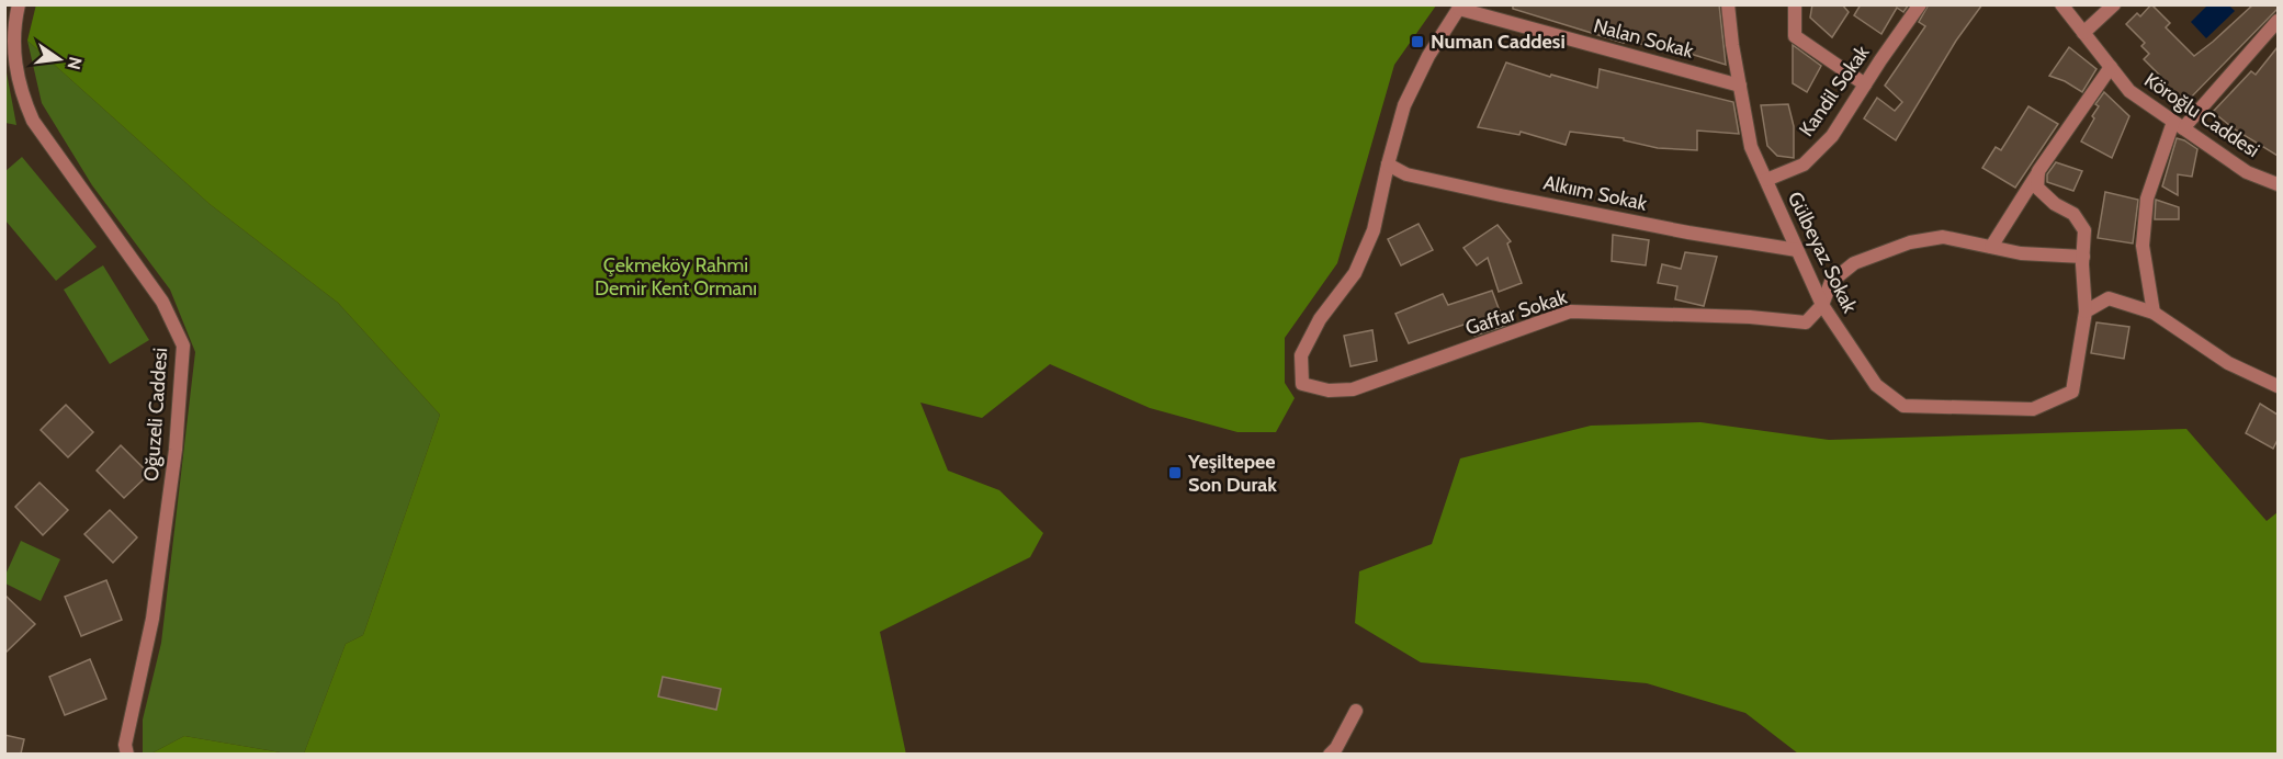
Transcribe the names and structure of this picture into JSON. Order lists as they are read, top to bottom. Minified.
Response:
{"streets":{"street":["Nalan Sokak","Kandil Sokak","Köroğlu Caddesi","Alkıım Sokak","Gülbeyaz Sokak","Gaffar Sokak","Oğuzeli Caddesi"]},"crossings":[["Nalan Sokak","Gülbeyaz Sokak"],["Kandil Sokak","Gülbeyaz Sokak"],["Alkıım Sokak","Gülbeyaz Sokak"],["Alkıım Sokak","Gaffar Sokak"],["Gülbeyaz Sokak","Gaffar Sokak"]],"parks":["Çekmeköy Rahmi Demir Kent Ormanı"],"places":{"transit":["Numan Caddesi","Yeşiltepee Son Durak"]},"north":"right"}
